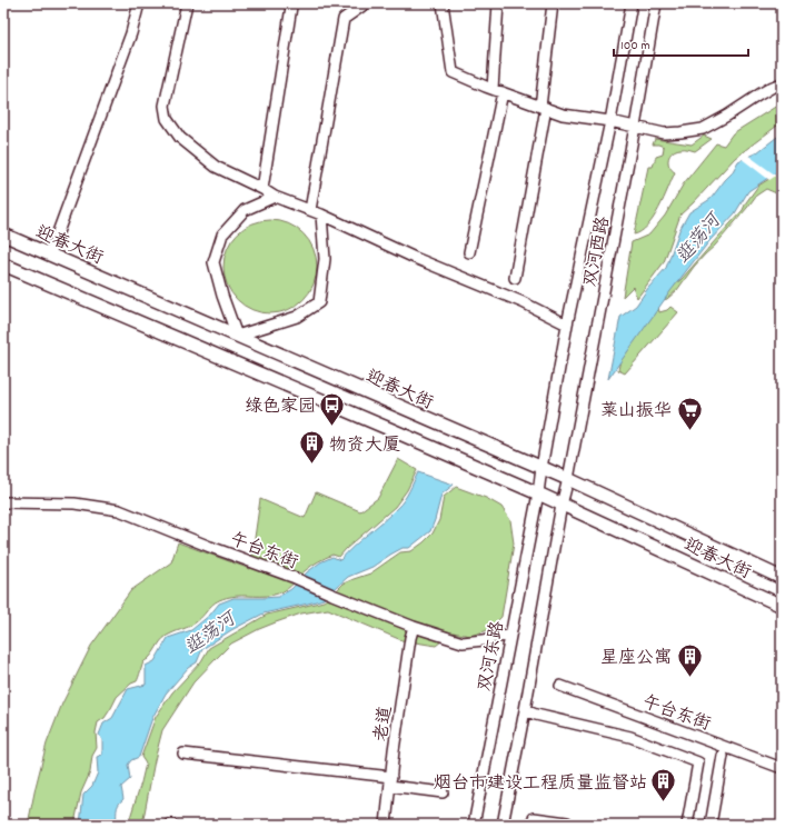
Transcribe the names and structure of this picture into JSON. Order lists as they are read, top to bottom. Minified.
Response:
{"streets":{"main road":["迎春大街"],"street":["双河西路","午台东街","双河东路","老道"]},"crossings":[["迎春大街","双河西路"],["迎春大街","双河东路"],["双河西路","双河东路"],["午台东街","双河东路"],["午台东街","老道"]],"water":["逛荡河"],"places":{"bus stop":["绿色家园"],"supermarket":["莱山振华"],"building":["物资大厦","星座公寓","烟台市建设工程质量监督站"]},"scale_bar":"100 m"}
